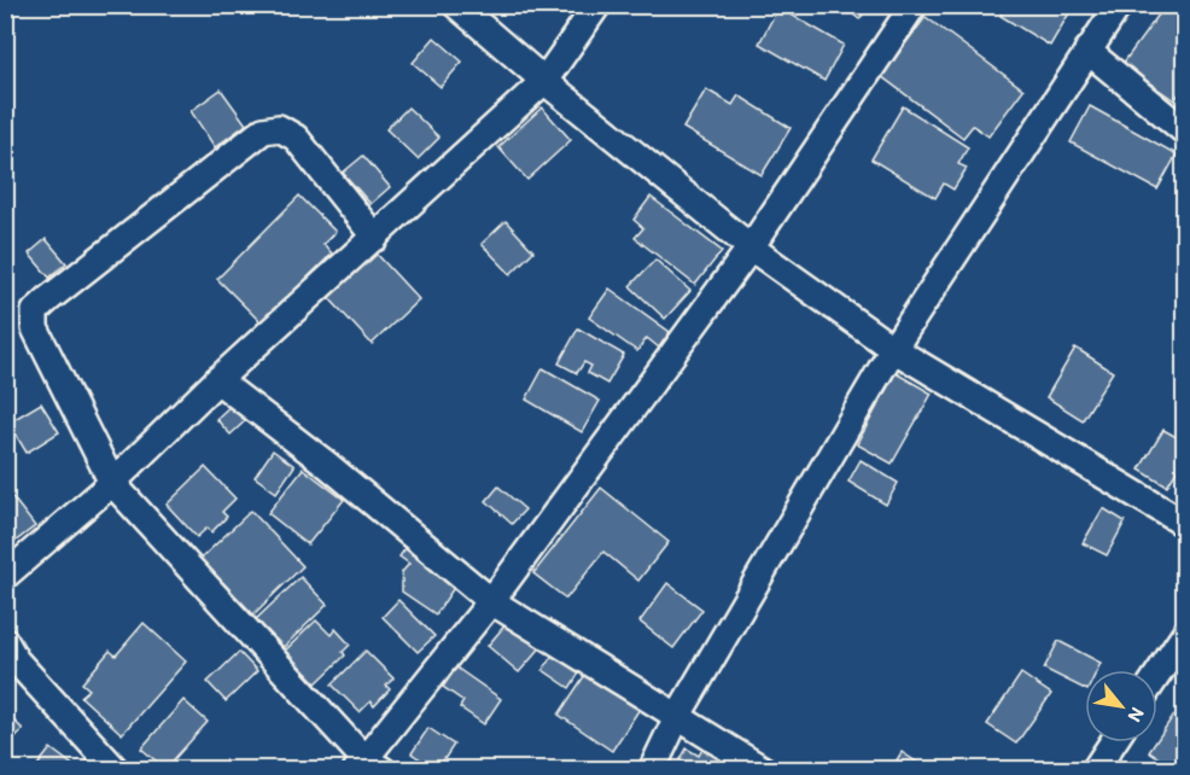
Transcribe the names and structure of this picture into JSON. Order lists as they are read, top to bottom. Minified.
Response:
{"north":"bottom right"}
